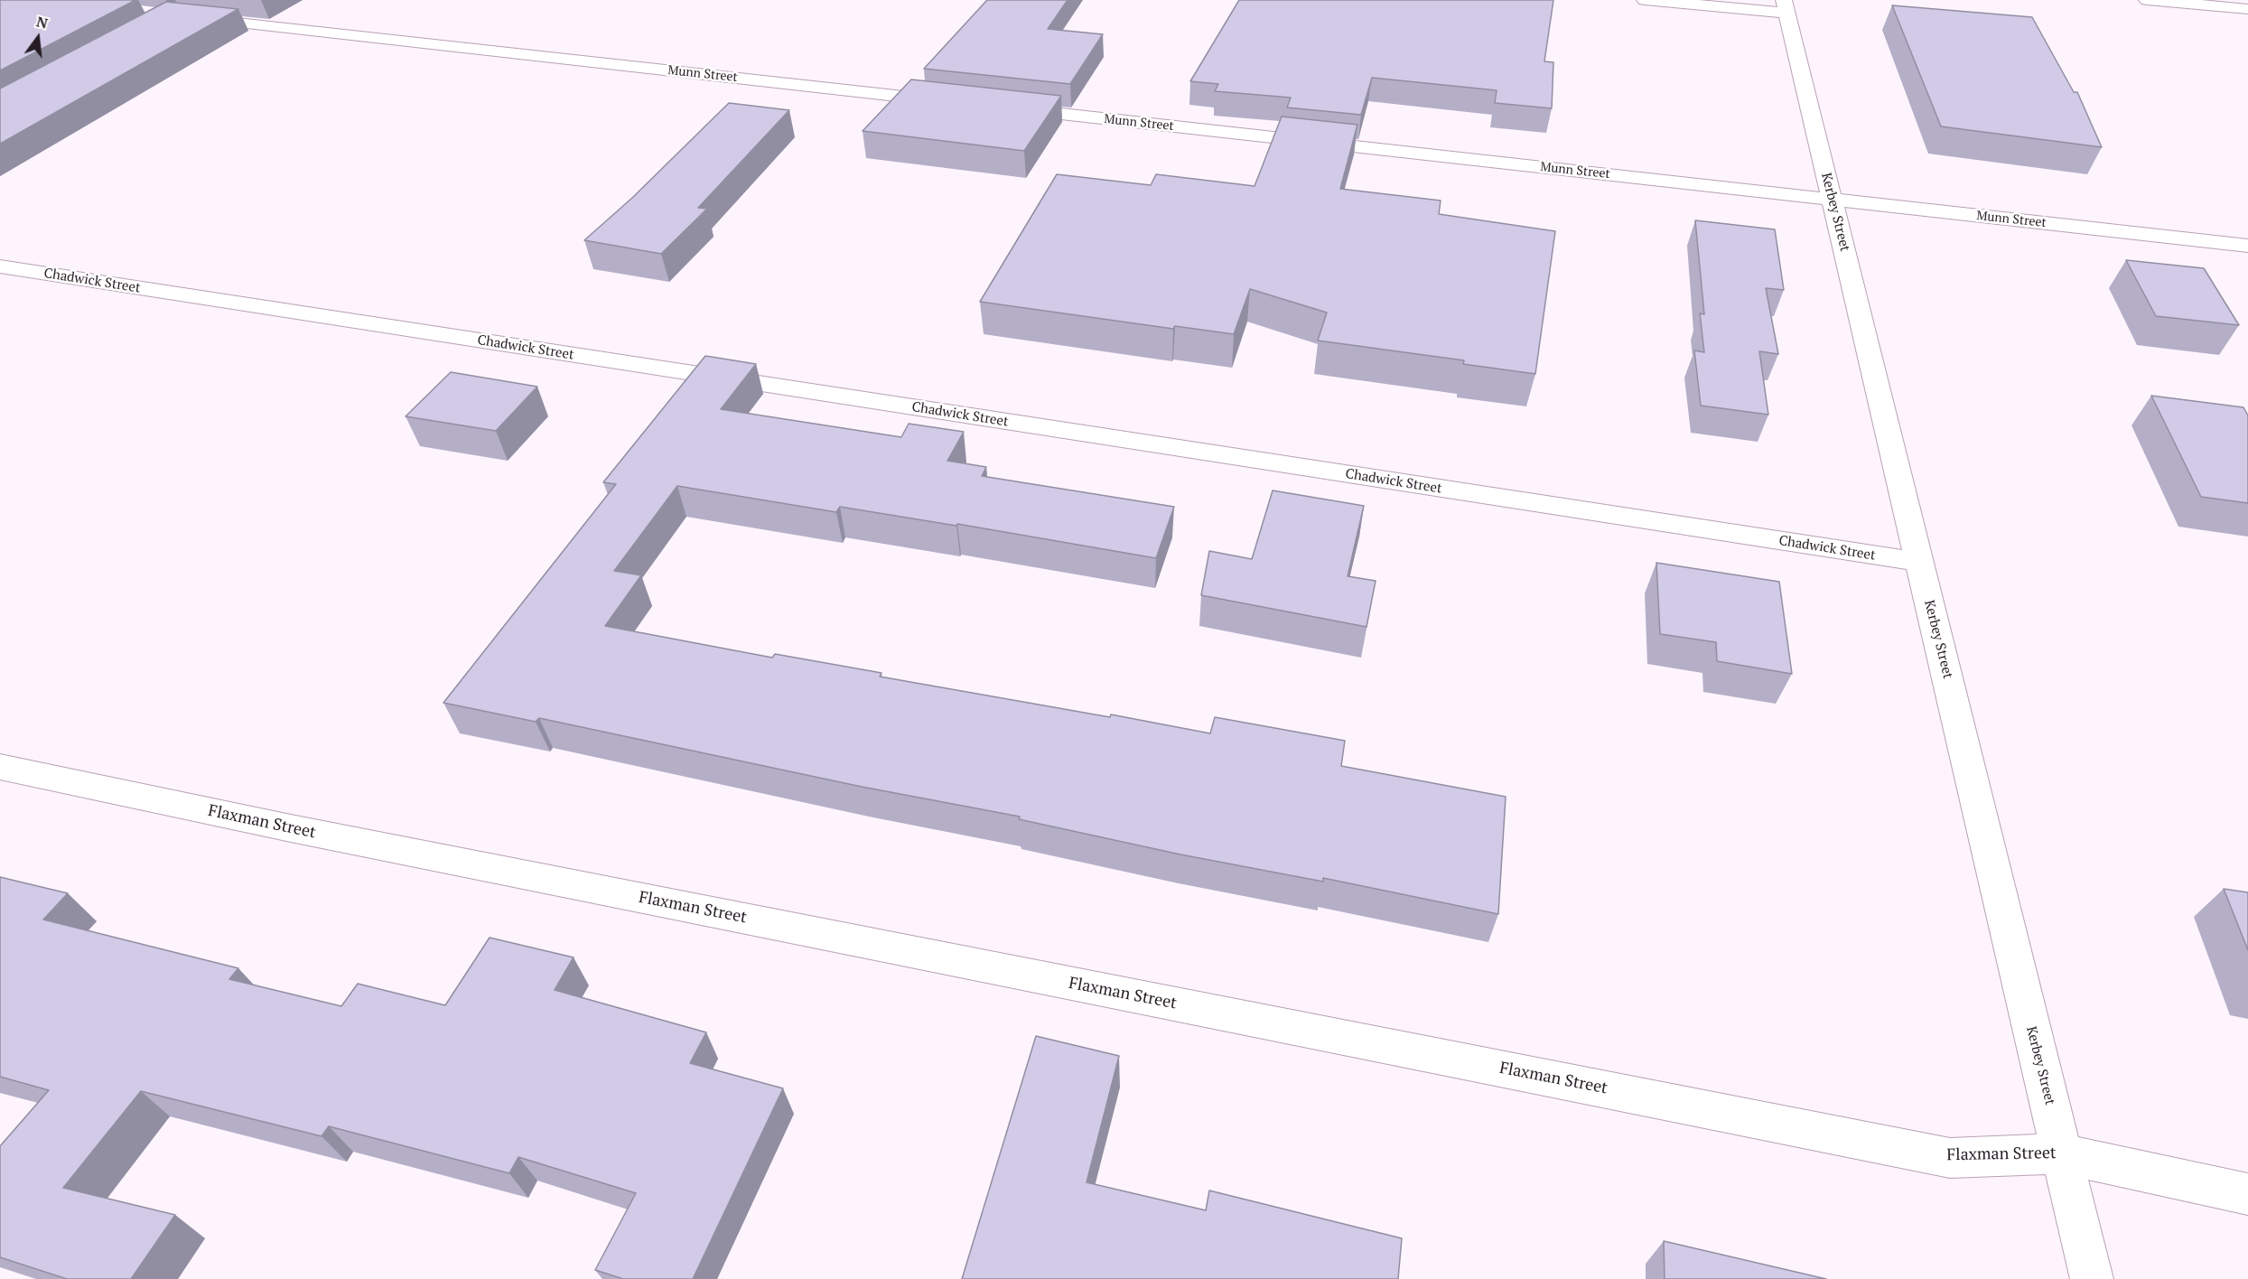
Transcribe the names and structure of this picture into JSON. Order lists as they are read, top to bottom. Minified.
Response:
{"streets":{"street":["Munn Street","Kerbey Street","Chadwick Street","Flaxman Street"]},"crossings":[["Munn Street","Kerbey Street"],["Kerbey Street","Chadwick Street"],["Kerbey Street","Flaxman Street"]],"north":"top"}
